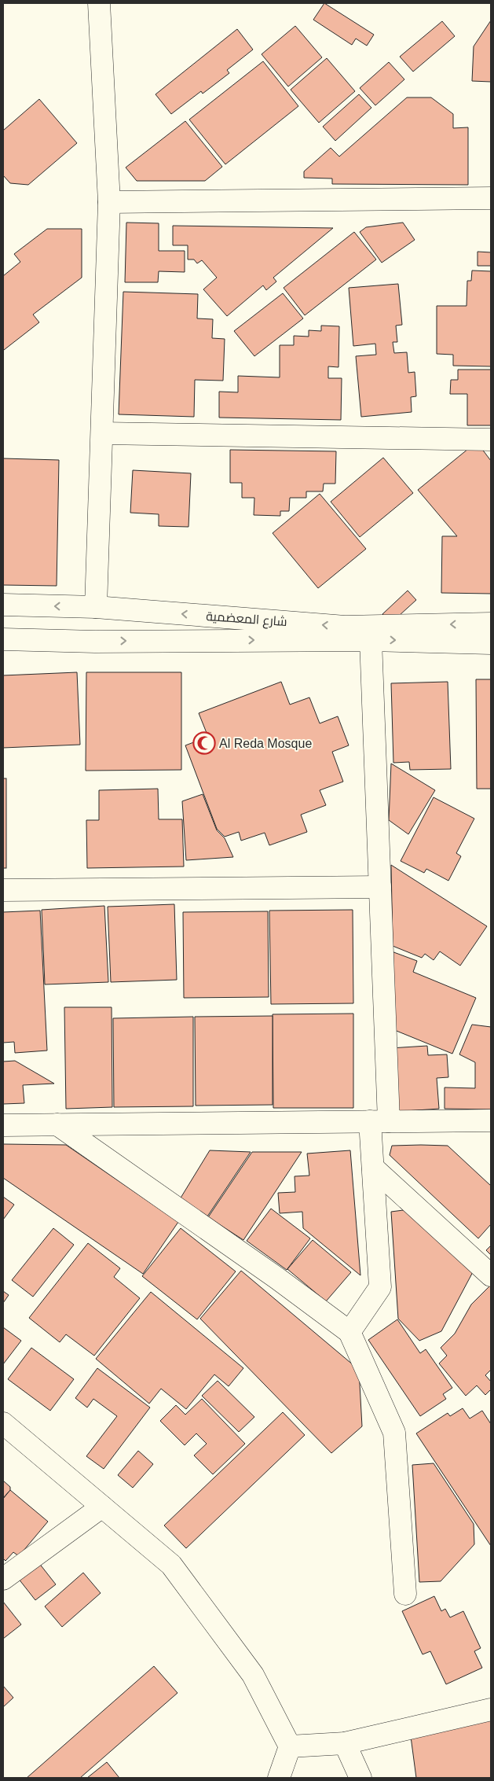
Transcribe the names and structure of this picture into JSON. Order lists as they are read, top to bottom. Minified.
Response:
{"streets":{"street":["شارع المعضمية"]},"places":{"mosque":["Al Reda Mosque"]}}
